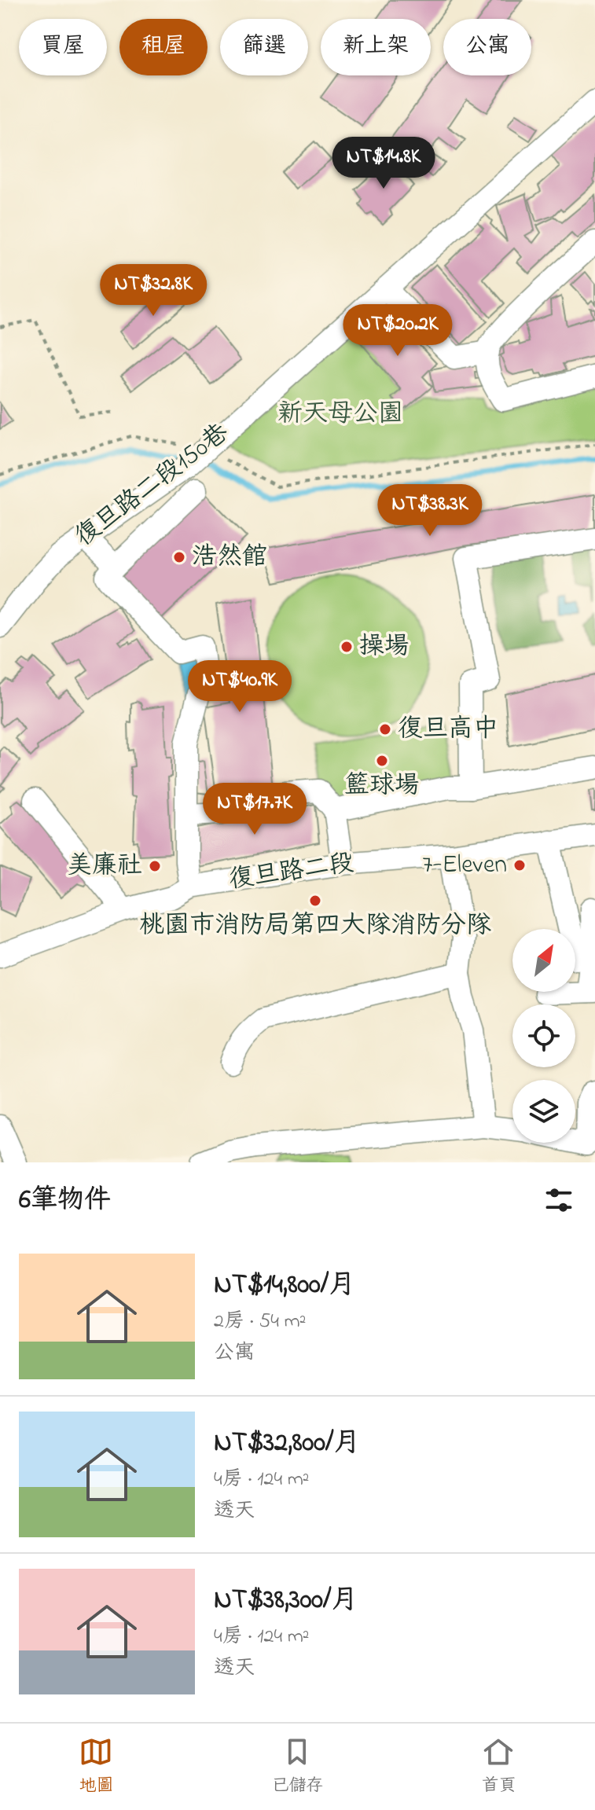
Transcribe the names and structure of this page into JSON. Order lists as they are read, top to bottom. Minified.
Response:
{"streets":{"street":["復旦路二段150巷","復旦路二段"]},"parks":["新天母公園"],"places":["浩然館","操場","復旦高中","籃球場","7-Eleven","美廉社","桃園市消防局第四大隊消防分隊"],"north":"top right","page":{"chip":["買屋","租屋","篩選","新上架","公寓"],"price":["NT$14.8K","NT$32.8K","NT$20.2K","NT$38.3K","NT$40.9K","NT$17.7K"],"heading":"6筆物件","list":[{"name":"NT$14,800/月","note":"2房 · 54 m² · 公寓"},{"name":"NT$32,800/月","note":"4房 · 124 m² · 透天"},{"name":"NT$38,300/月","note":"4房 · 124 m² · 透天"}],"tabs":["地圖","已儲存","首頁"]}}
